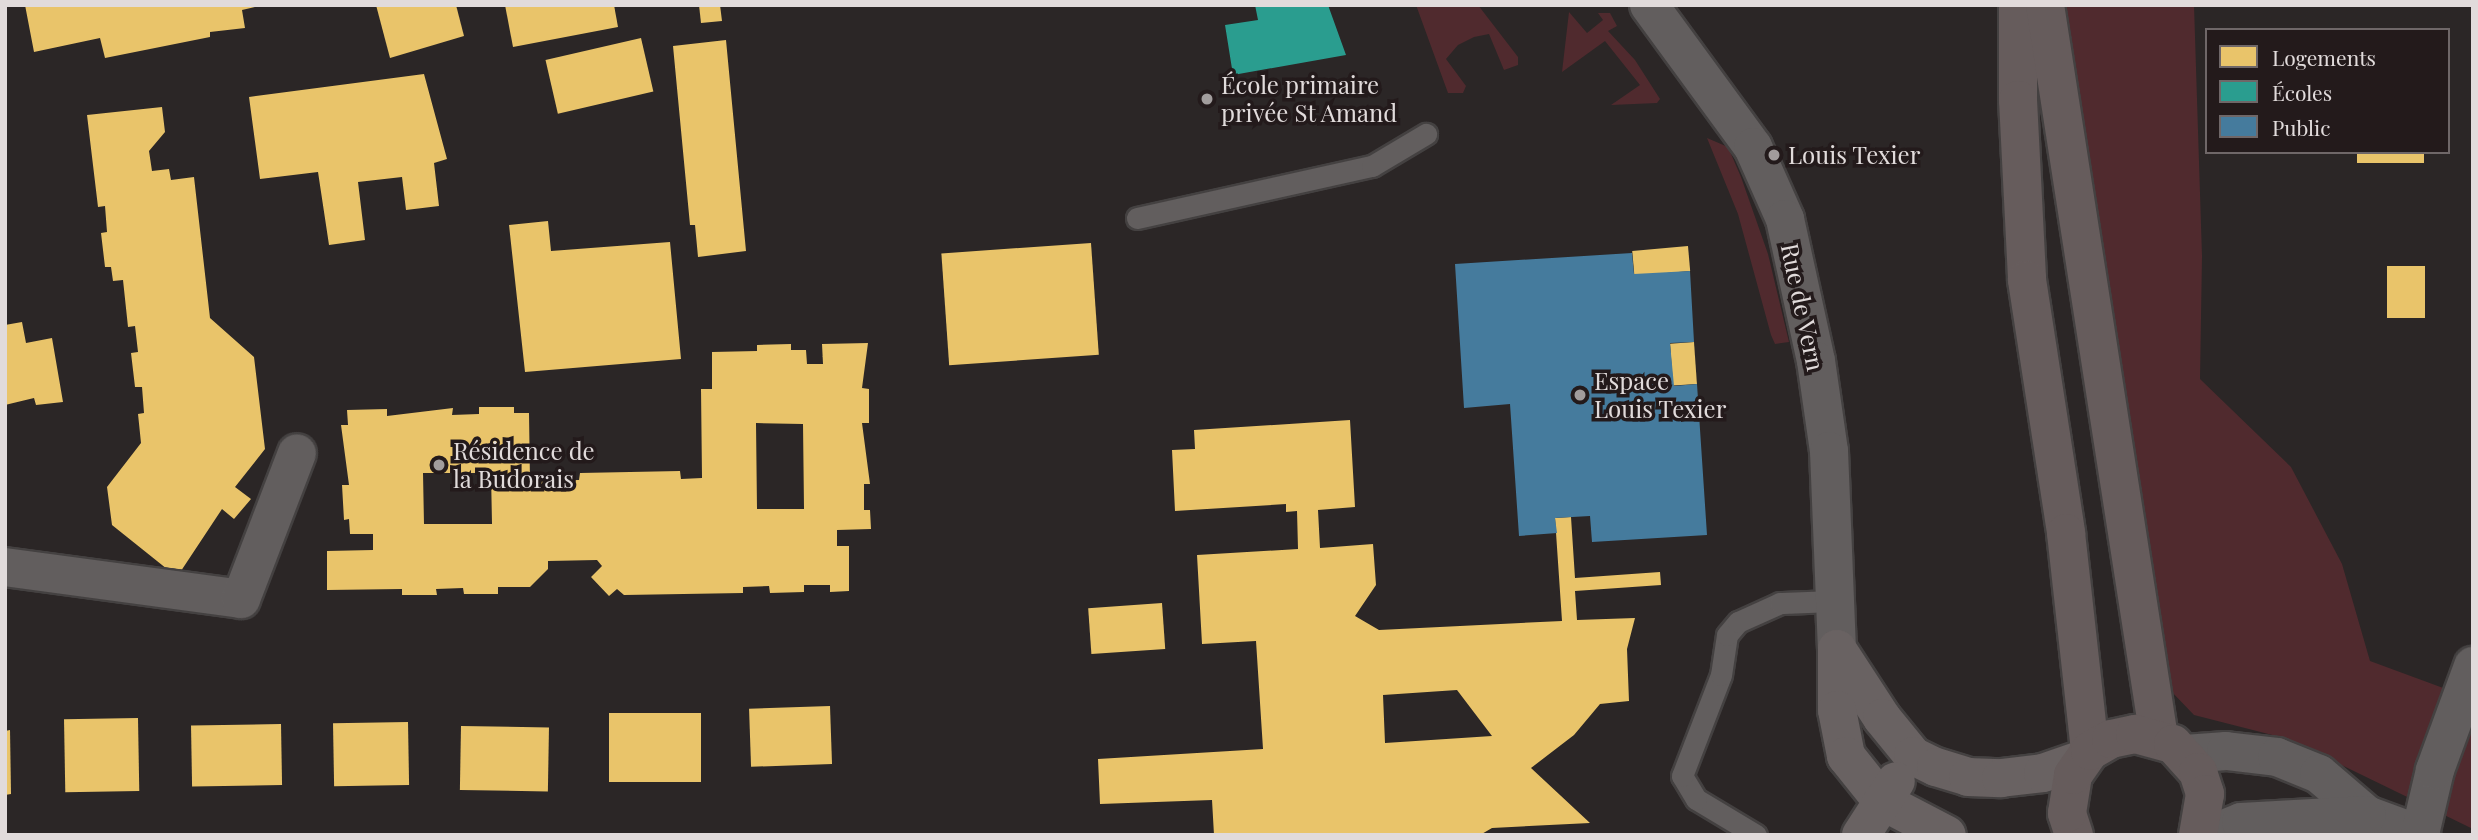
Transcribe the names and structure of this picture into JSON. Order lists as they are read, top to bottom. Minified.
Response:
{"streets":{"street":["Rue de Vern"]},"places":["École primaire privée St Amand","Louis Texier","Espace Louis Texier","Résidence de la Budorais"],"legend":["Logements","Écoles","Public"]}
